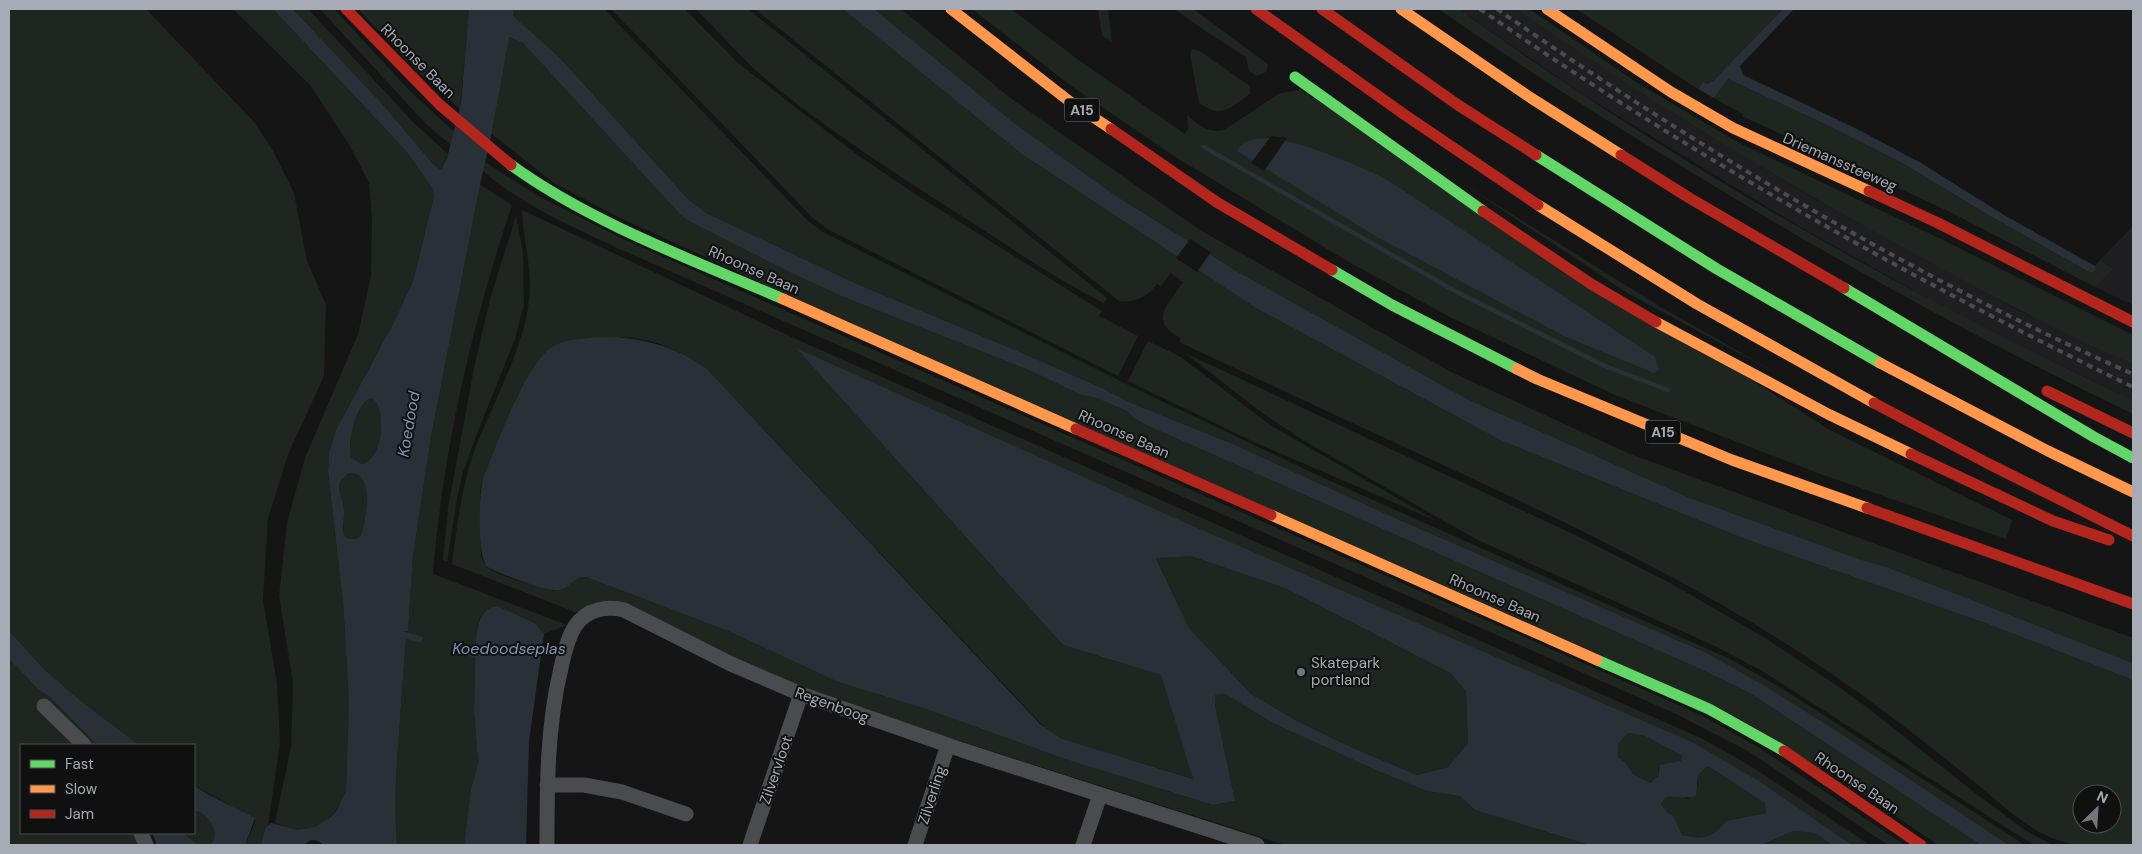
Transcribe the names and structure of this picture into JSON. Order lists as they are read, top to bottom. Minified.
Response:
{"streets":{"main road":["Rhoonse Baan","A15","Driemanssteeweg"],"street":["Regenboog","Zilvervloot","Zilverling"]},"crossings":[["Regenboog","Zilvervloot"],["Regenboog","Zilverling"]],"water":["Koedood","Koedoodseplas"],"places":["Skatepark portland"],"legend":["Fast","Slow","Jam"],"north":"top right"}
